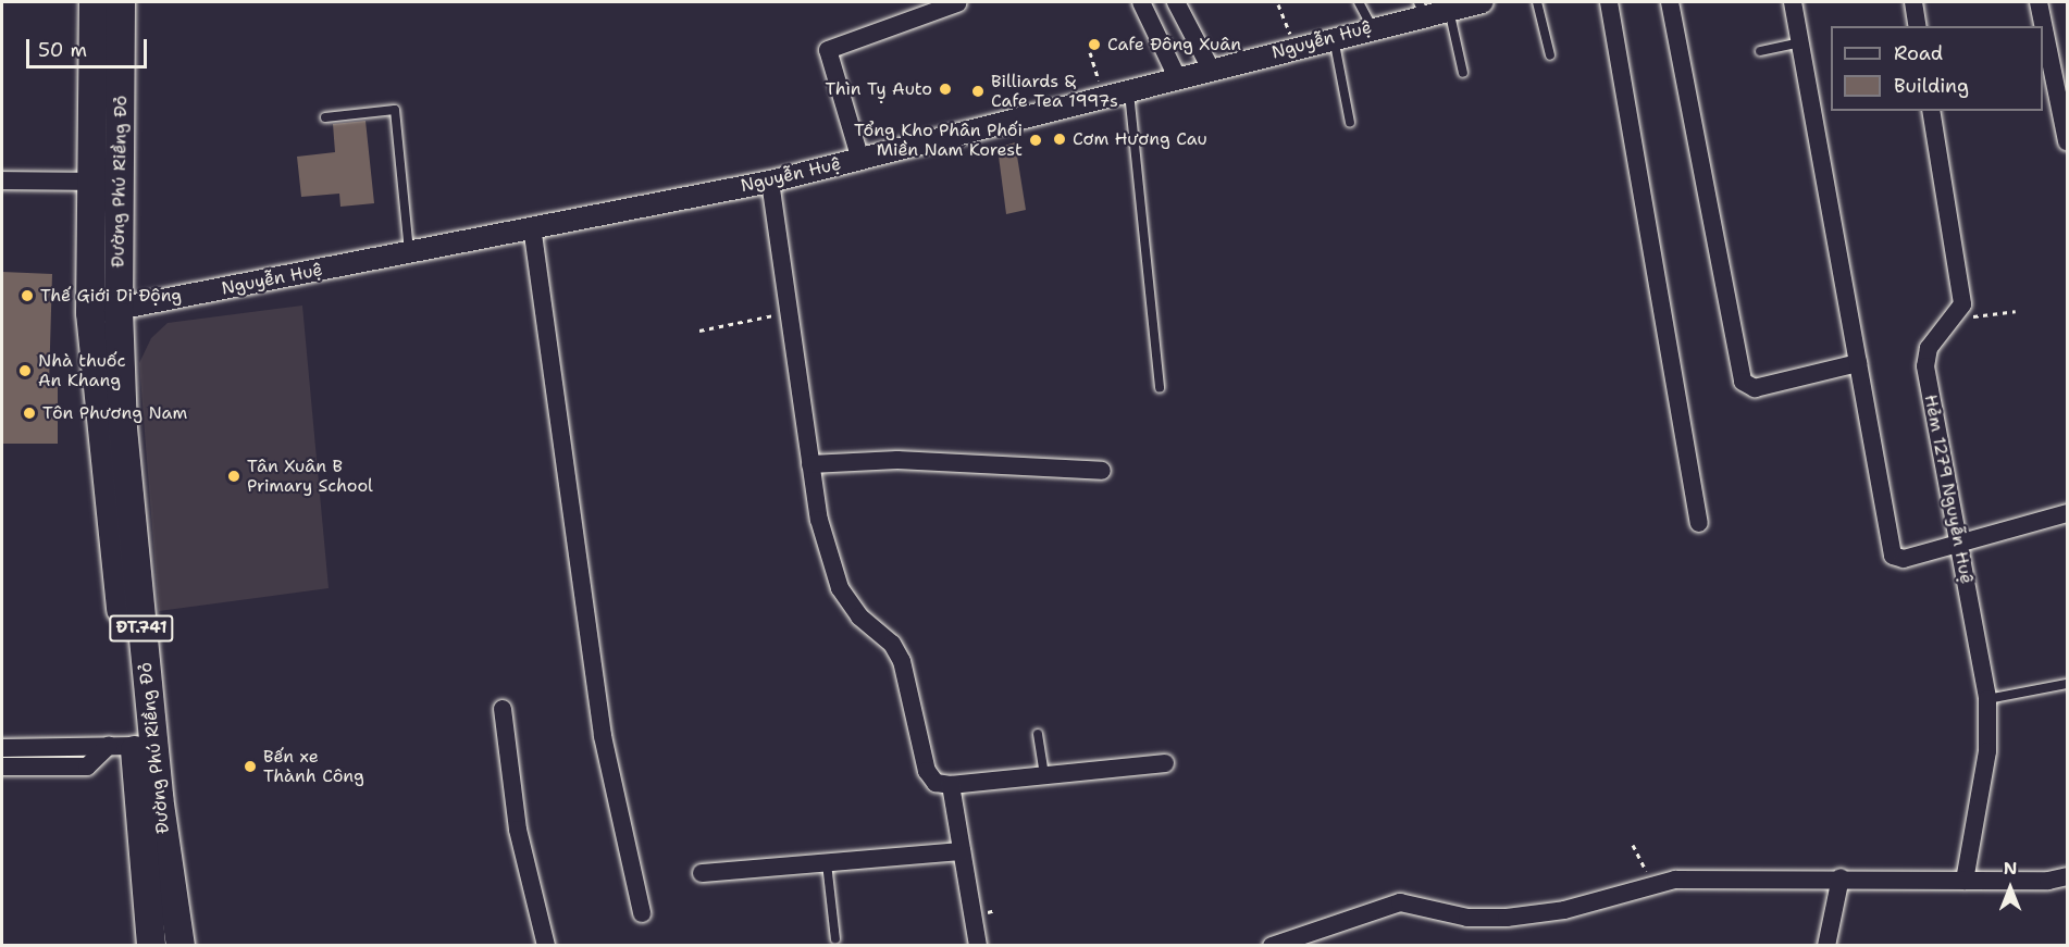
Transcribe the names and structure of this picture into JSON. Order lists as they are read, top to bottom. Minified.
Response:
{"streets":{"main road":["Đường Phú Riềng Đỏ","ĐT.741"],"street":["Nguyễn Huệ","Hẻm 1279 Nguyễn Huệ"]},"crossings":[["Nguyễn Huệ","Đường Phú Riềng Đỏ"]],"places":["Cafe Đông Xuân","Thìn Tỵ Auto","Billiards & Cafe Tea 1997s","Cơm Hương Cau","Tổng Kho Phân Phối Miền Nam Korest","Thế Giới Di Động","Nhà thuốc An Khang","Tôn Phương Nam","Tân Xuân B Primary School","Bến xe Thành Công"],"legend":["Road","Building"],"scale_bar":"50 m","north":"top"}
